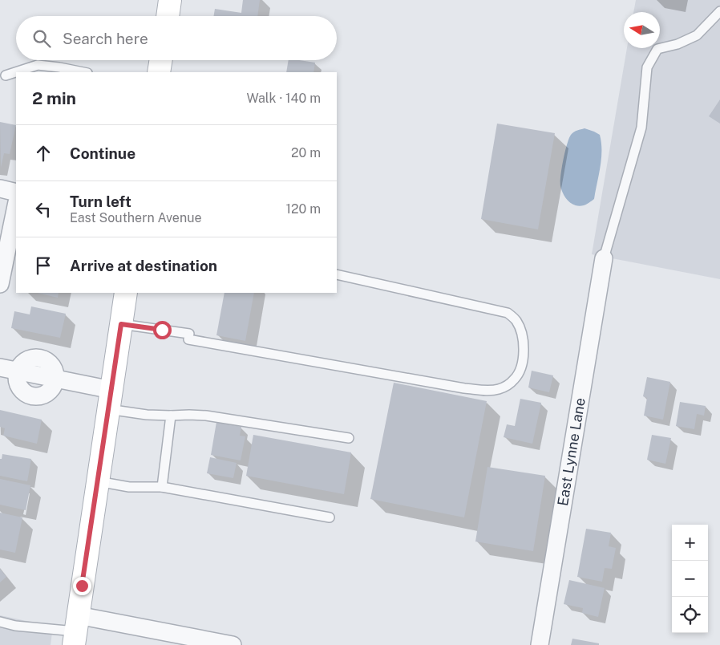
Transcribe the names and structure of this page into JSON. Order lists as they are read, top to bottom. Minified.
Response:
{"streets":{"street":["East Lynne Lane"]},"north":"left","page":{"search":"Search here","heading":["2 min","Walk · 140 m"],"list":[["Continue","20 m"],["Turn left","East Southern Avenue","120 m"],"Arrive at destination"],"map_buttons":["+","−"]}}
